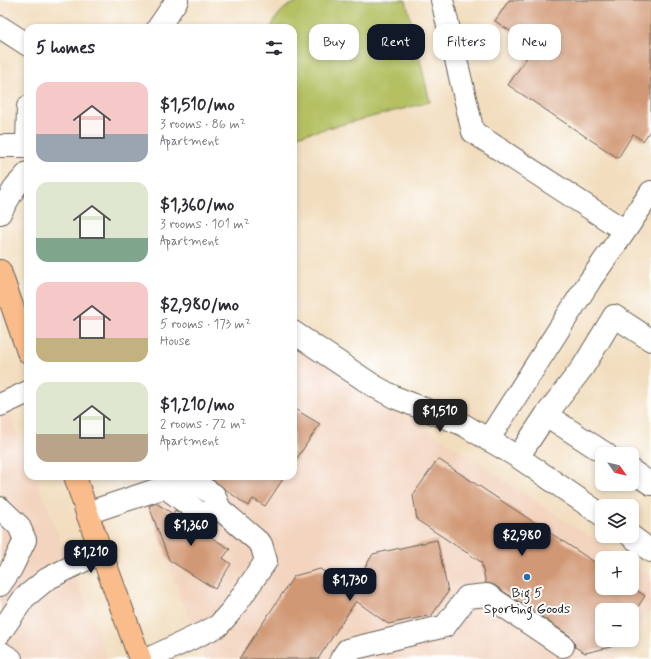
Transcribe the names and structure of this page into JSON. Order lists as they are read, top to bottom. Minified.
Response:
{"places":["Big 5 Sporting Goods"],"north":"bottom right","page":{"chip":["Buy","Rent","Filters","New"],"heading":"5 homes","list":[{"name":"$1,510/mo","note":"3 rooms · 86 m² · Apartment"},{"name":"$1,360/mo","note":"3 rooms · 101 m² · Apartment"},{"name":"$2,980/mo","note":"5 rooms · 173 m² · House"},{"name":"$1,210/mo","note":"2 rooms · 72 m² · Apartment"}],"price":["$1,510","$1,360","$2,980","$1,210","$1,730"],"map_buttons":["+","−"]}}
